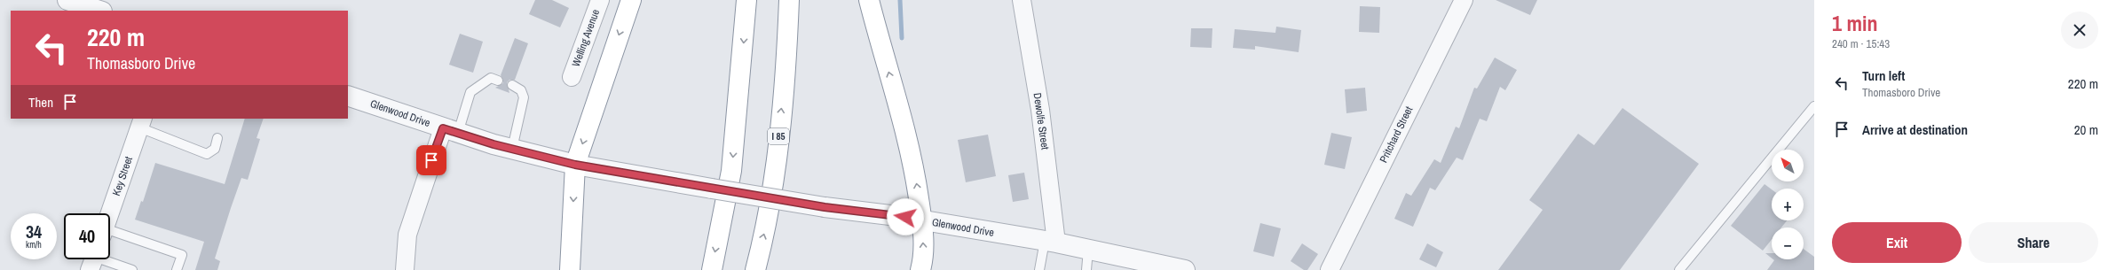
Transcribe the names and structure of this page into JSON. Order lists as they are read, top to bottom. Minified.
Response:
{"streets":{"highway":["I 85"],"street":["Welling Avenue","Glenwood Drive","Dewolfe Street","Pritchard Street","Key Street"]},"crossings":[["Glenwood Drive","Dewolfe Street"]],"north":"top left","page":{"heading":["1 min","240 m · 15:43"],"turn":["220 m","Thomasboro Drive"],"list":[{"name":"Turn left","note":"Thomasboro Drive","value":"220 m"},{"name":"Arrive at destination","value":"20 m"}],"then":"Then","map_buttons":["+","−"],"speed":"34 km/h","limit":"40","buttons":["Exit","Share"]}}
